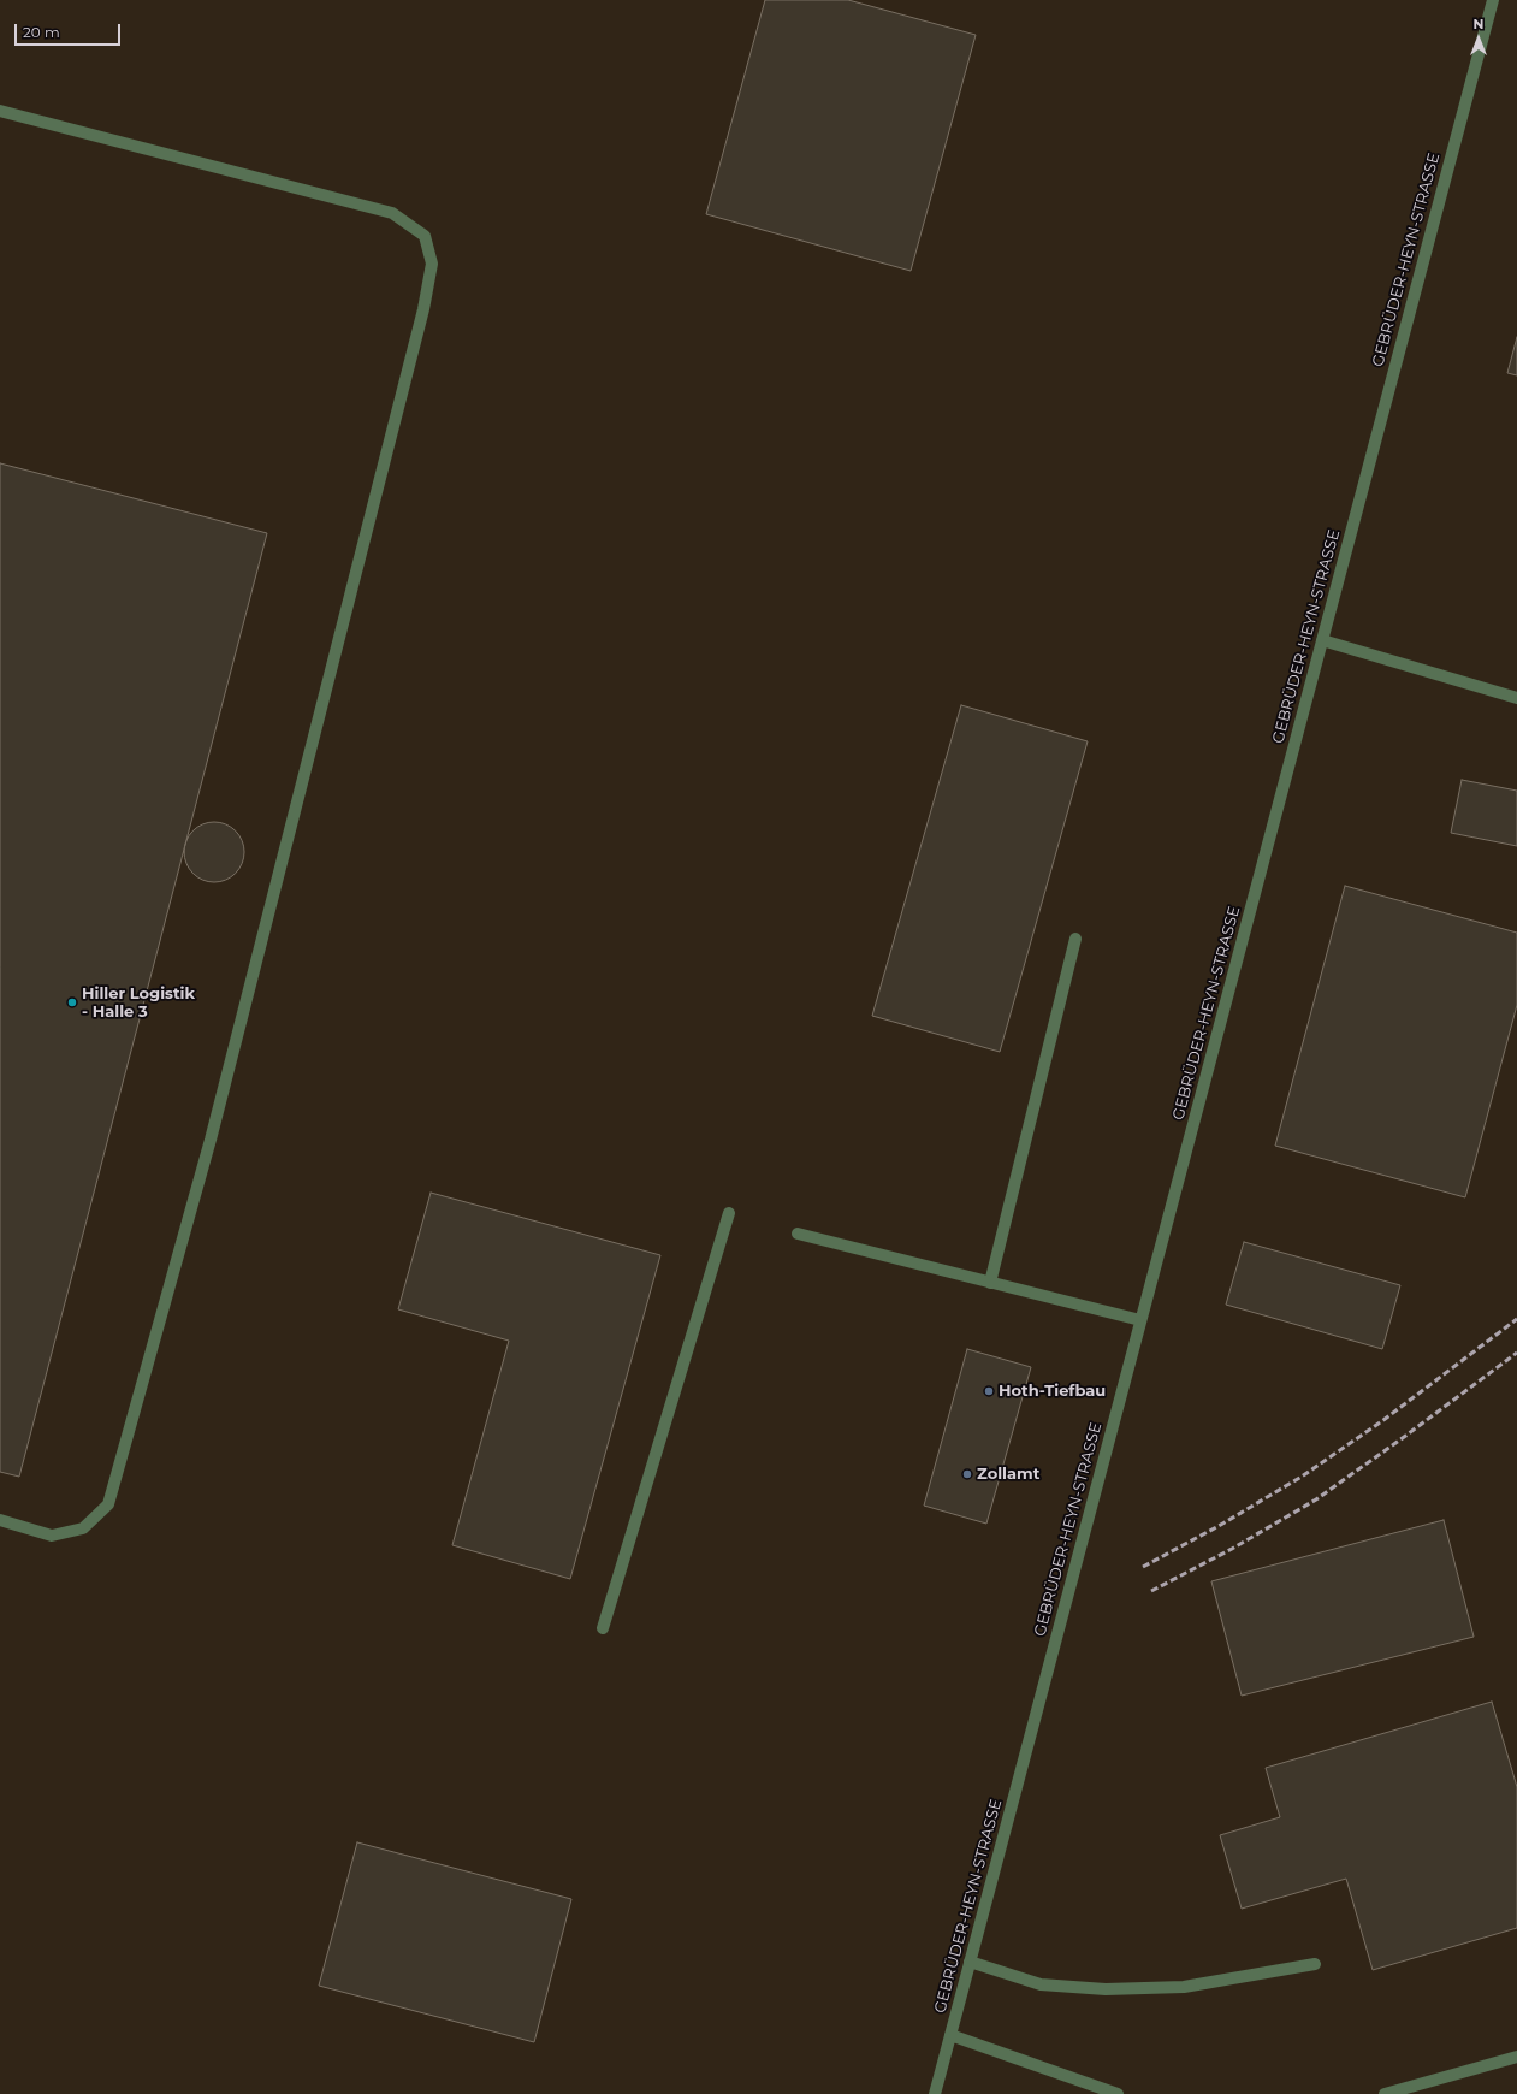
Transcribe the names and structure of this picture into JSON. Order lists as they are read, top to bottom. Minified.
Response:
{"streets":{"street":["GEBRÜDER-HEYN-STRASSE"]},"places":["Hiller Logistik - Halle 3","Hoth-Tiefbau","Zollamt"],"scale_bar":"20 m","north":"top"}
